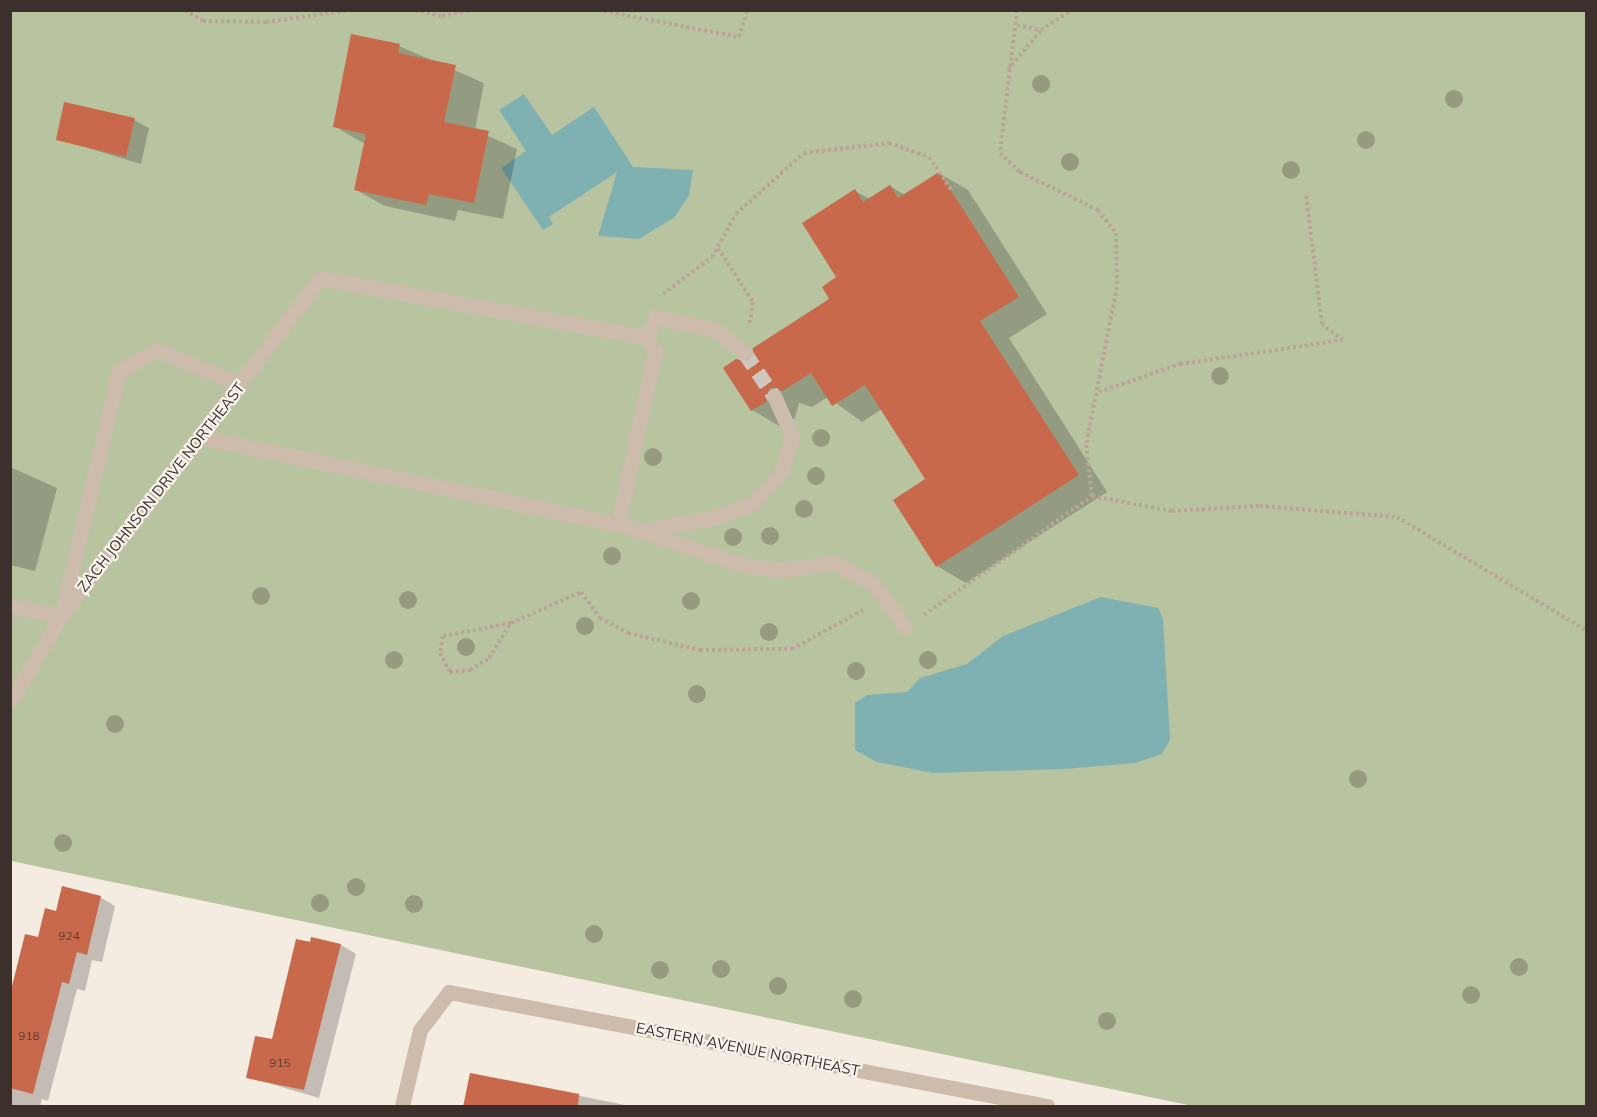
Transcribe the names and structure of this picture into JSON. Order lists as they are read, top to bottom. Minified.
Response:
{"streets":{"street":["ZACH JOHNSON DRIVE NORTHEAST","EASTERN AVENUE NORTHEAST"]},"house_numbers":["924","918","915"]}
